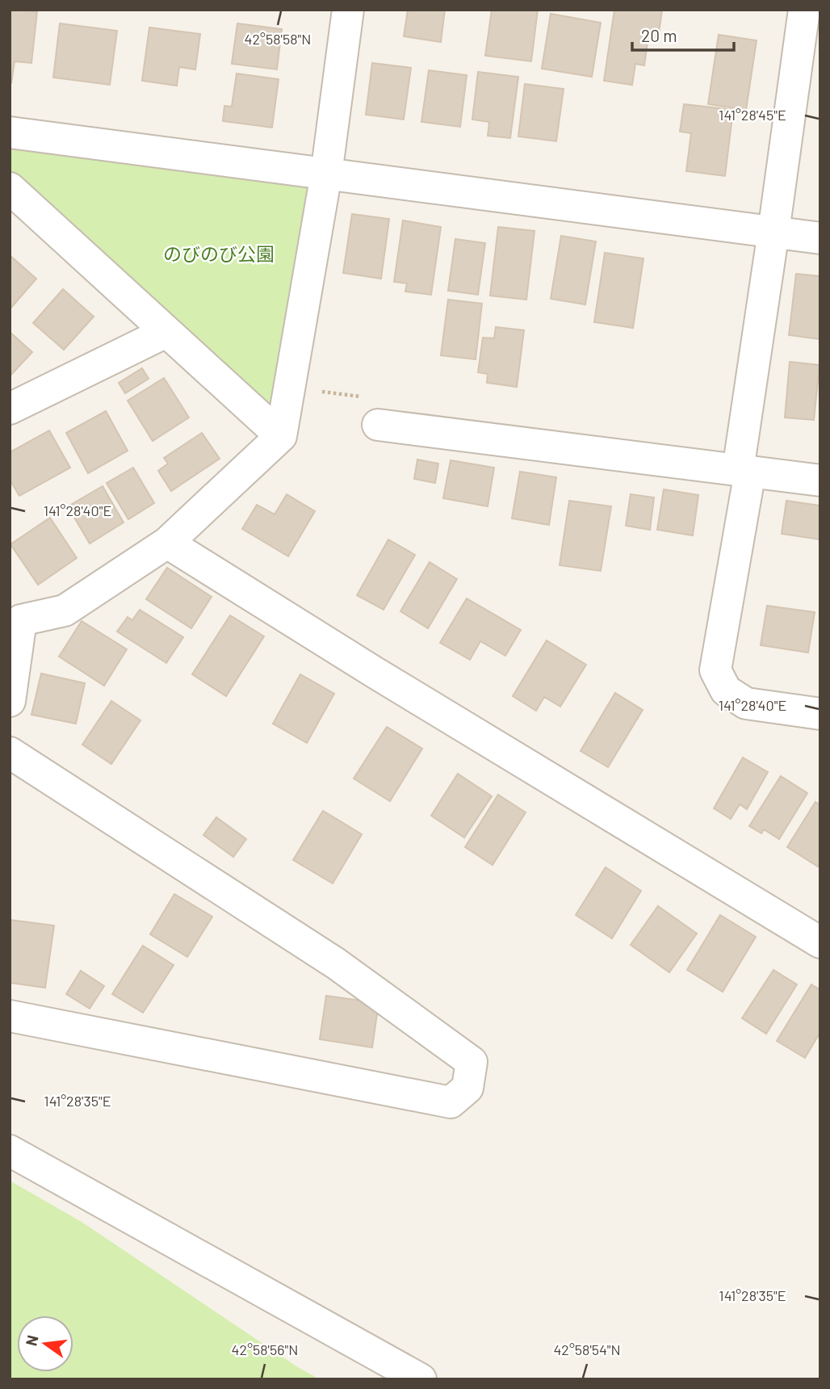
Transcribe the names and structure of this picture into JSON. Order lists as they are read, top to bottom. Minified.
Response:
{"parks":["のびのび公園"],"scale_bar":"20 m","north":"left","coordinates":["42°58'58\"N","141°28'45\"E","141°28'40\"E","141°28'35\"E","42°58'56\"N","42°58'54\"N"]}
